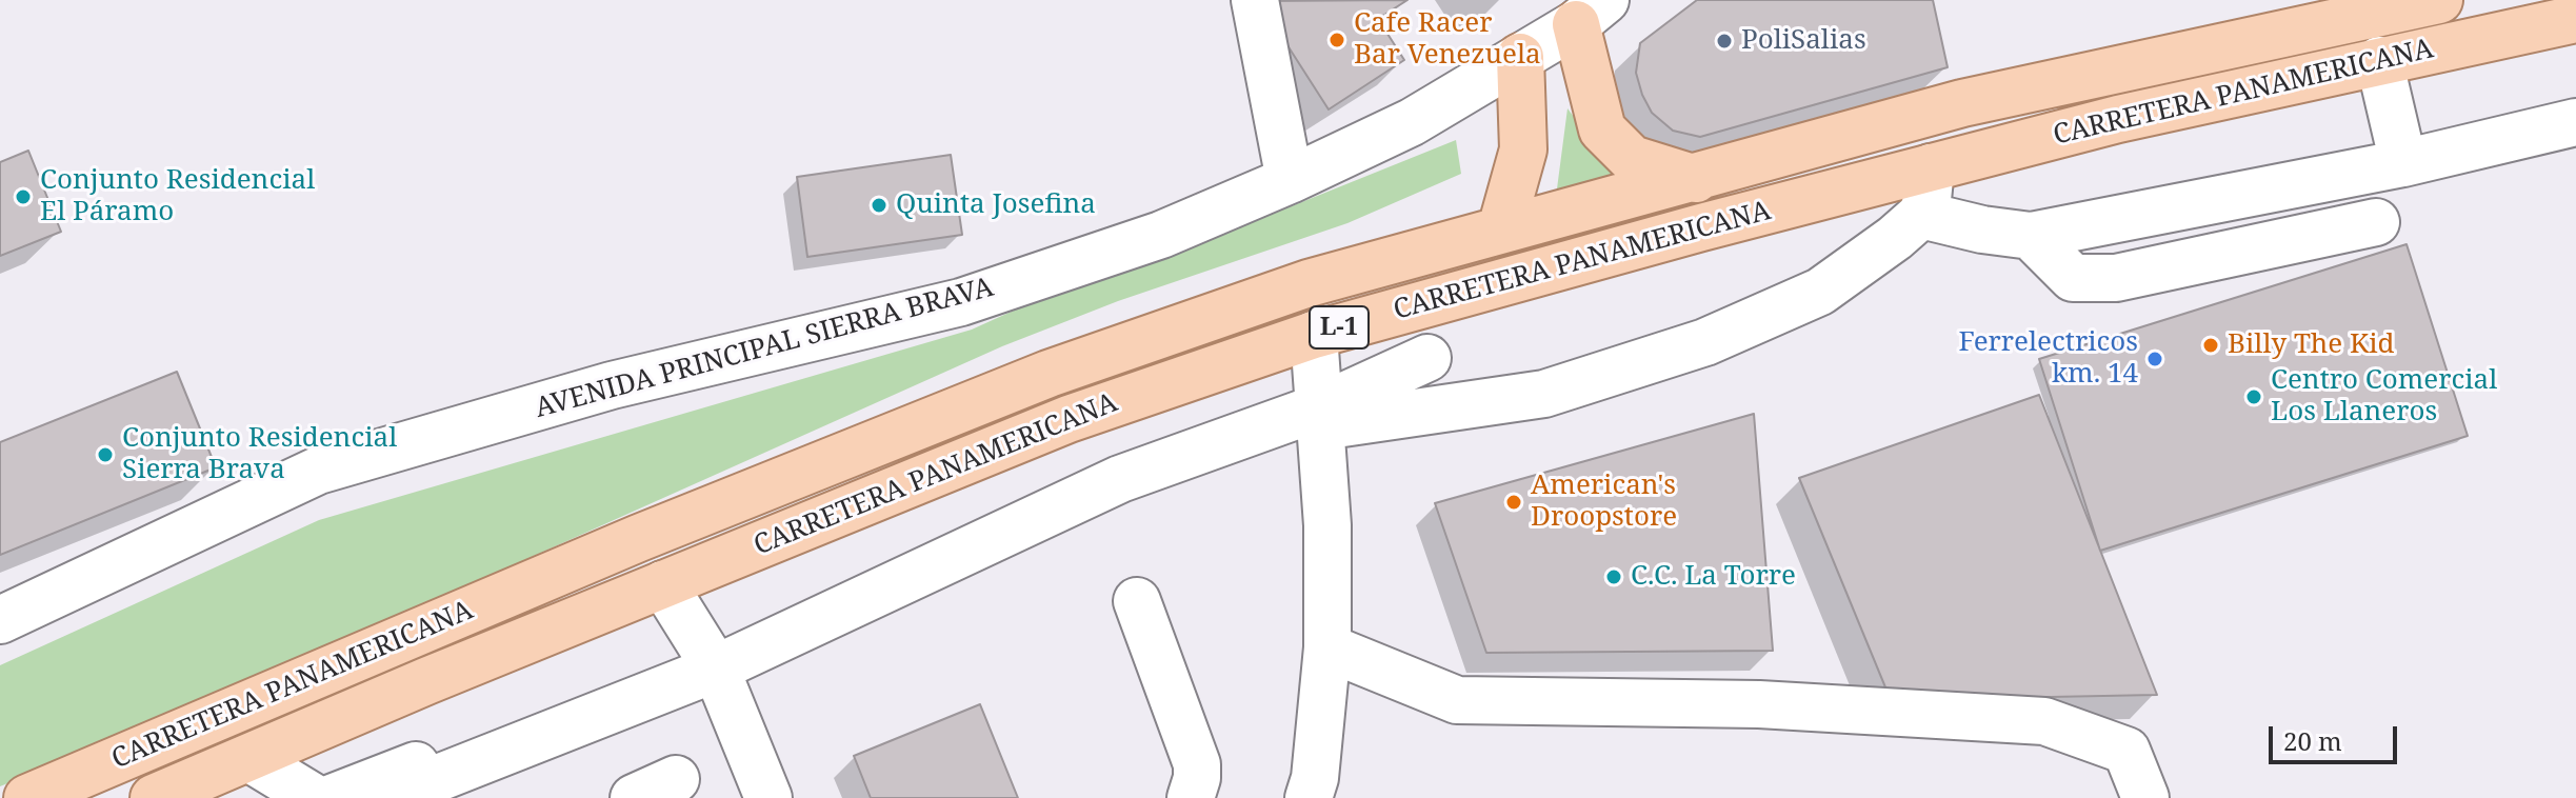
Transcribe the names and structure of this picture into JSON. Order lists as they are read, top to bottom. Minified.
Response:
{"streets":{"main road":["CARRETERA PANAMERICANA","L-1"],"street":["AVENIDA PRINCIPAL SIERRA BRAVA"]},"places":["Cafe Racer Bar Venezuela","PoliSalias","Conjunto Residencial El Páramo","Quinta Josefina","Billy The Kid","Ferrelectricos km. 14","Centro Comercial Los Llaneros","Conjunto Residencial Sierra Brava","American's Droopstore","C.C. La Torre"],"scale_bar":"20 m"}
